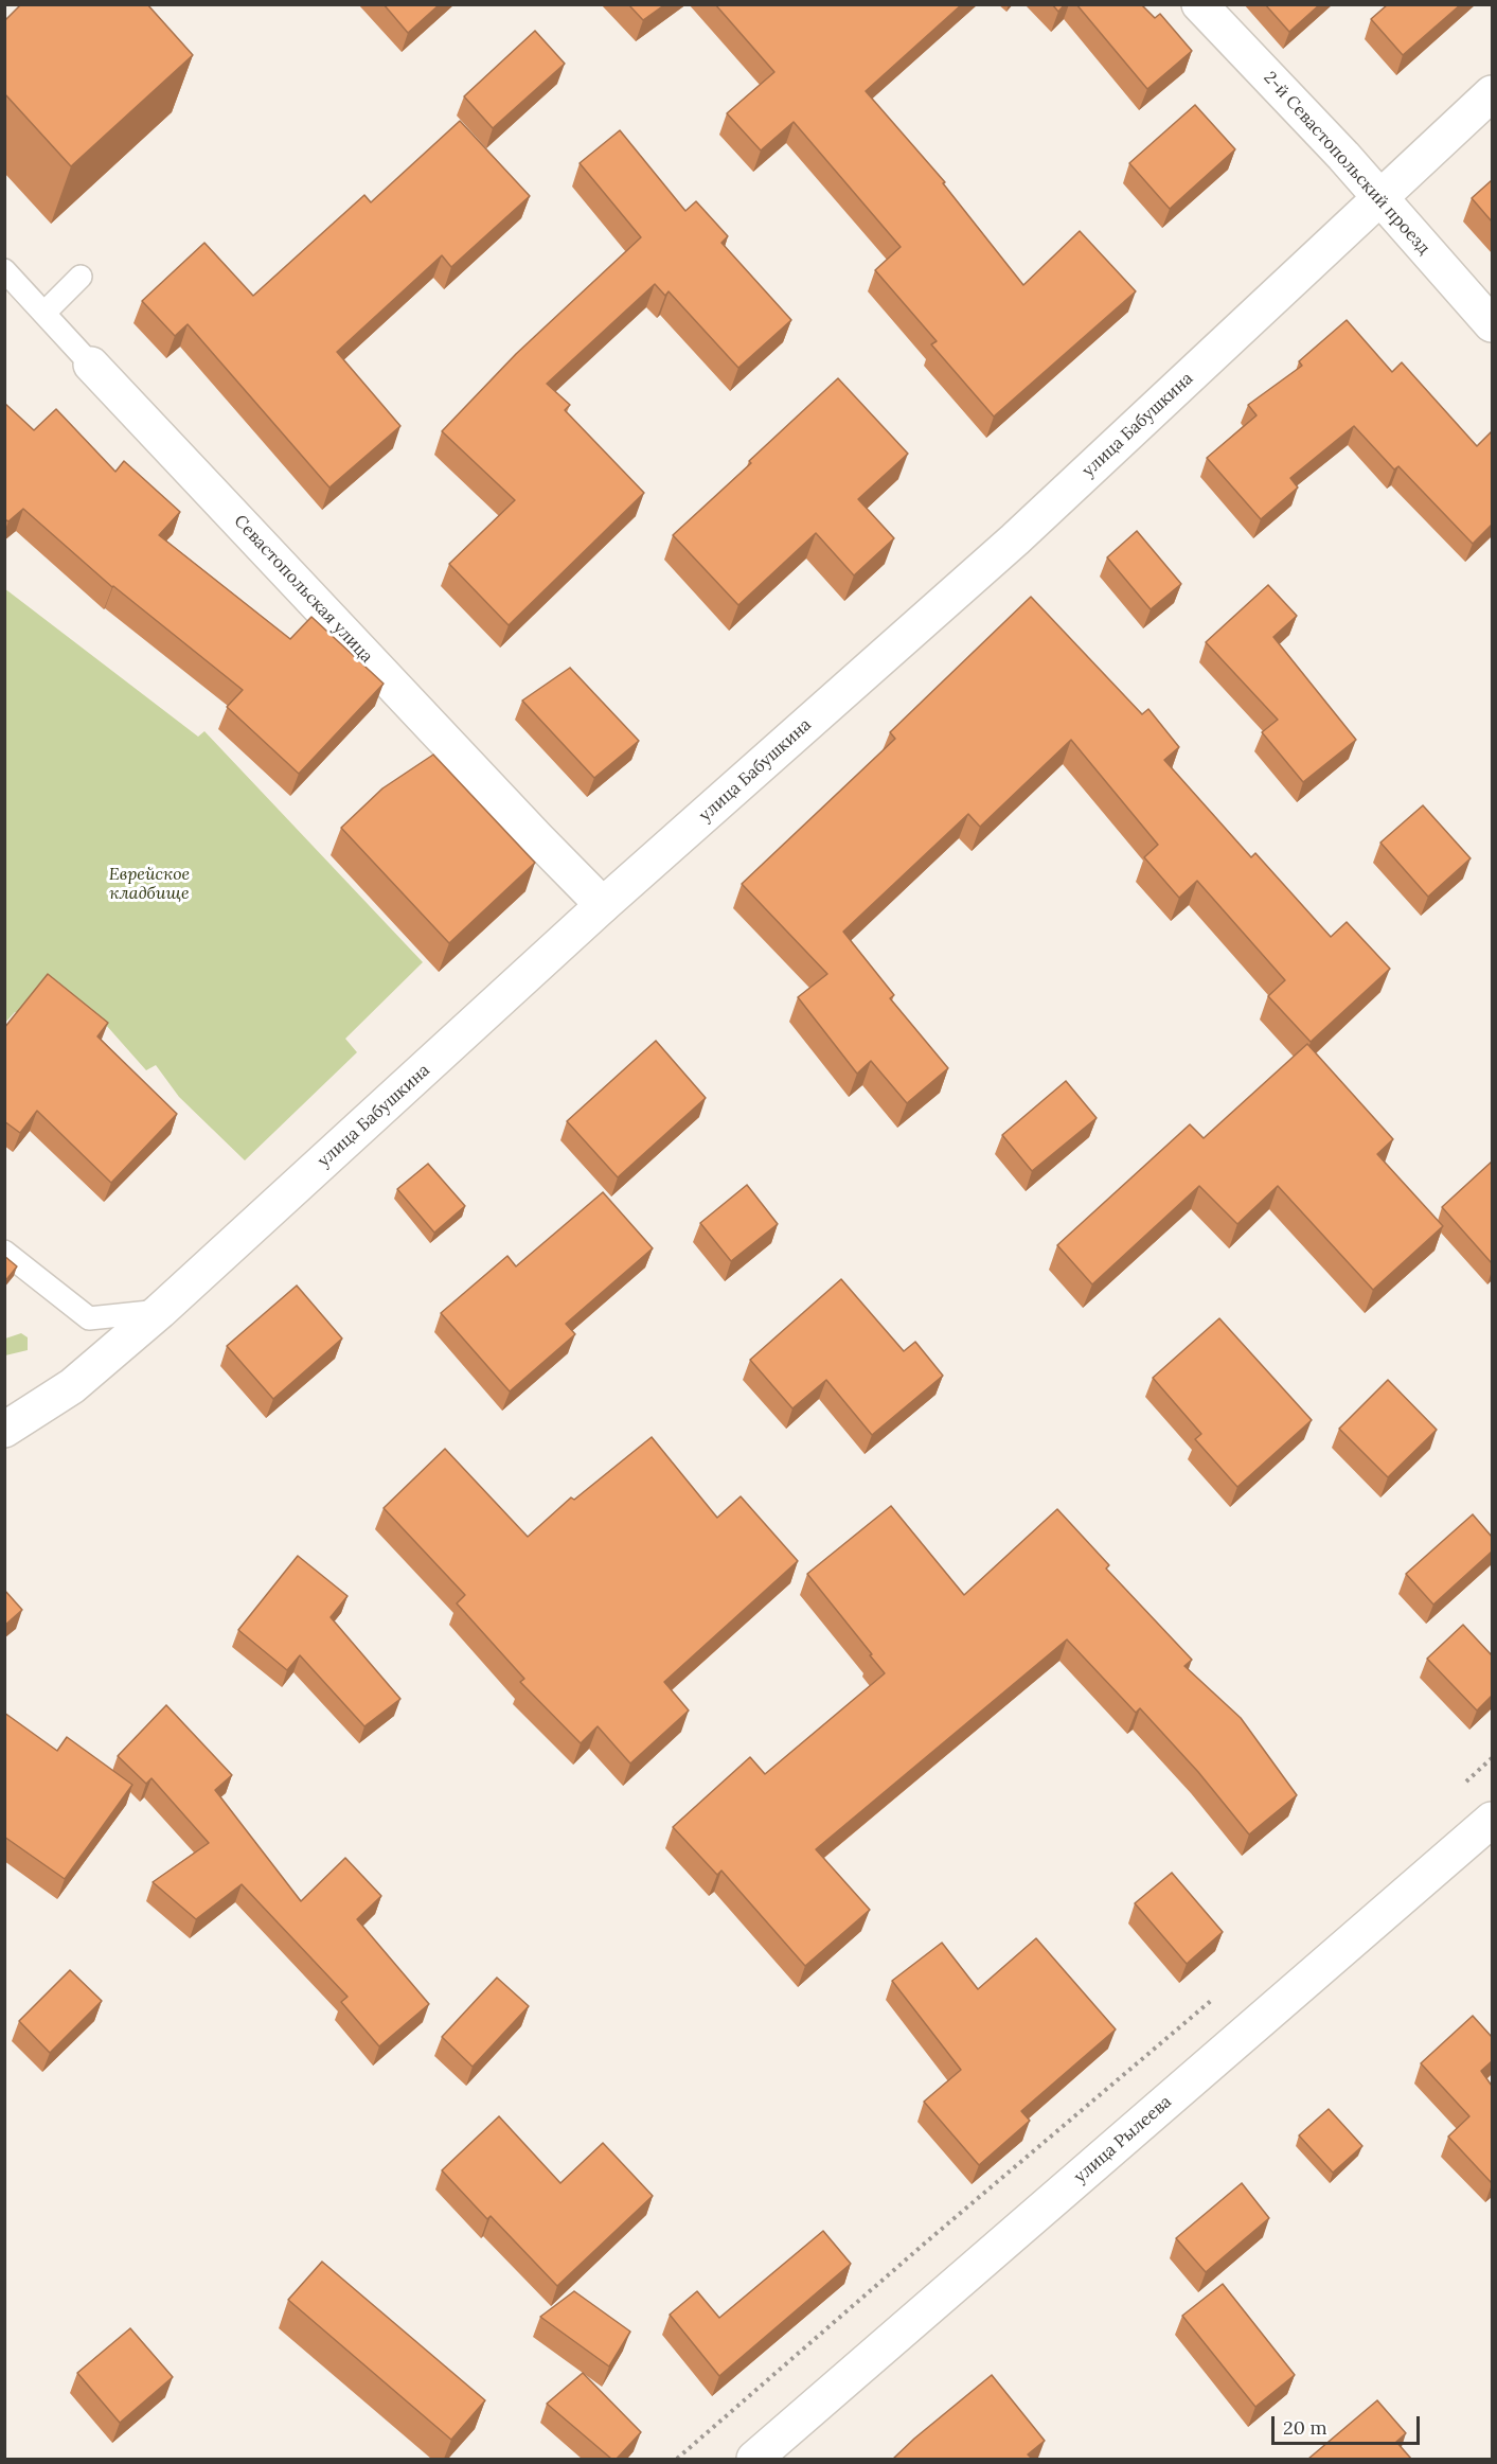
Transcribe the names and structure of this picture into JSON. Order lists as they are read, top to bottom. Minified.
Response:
{"streets":{"street":["2-й Севастопольский проезд","улица Бабушкина","Севастопольская улица","улица Рылеева"]},"crossings":[["2-й Севастопольский проезд","улица Бабушкина"],["улица Бабушкина","Севастопольская улица"]],"parks":["Еврейское кладбище"],"scale_bar":"20 m"}
